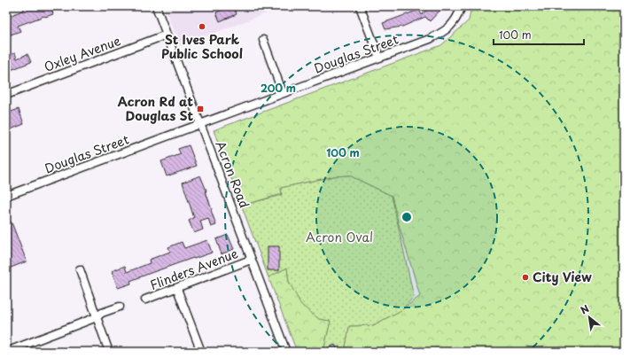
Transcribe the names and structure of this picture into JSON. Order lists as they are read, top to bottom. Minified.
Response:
{"streets":{"street":["Oxley Avenue","Douglas Street","Acron Road","Flinders Avenue"]},"crossings":[["Oxley Avenue","Acron Road"],["Douglas Street","Acron Road"],["Acron Road","Flinders Avenue"]],"parks":["Acron Oval"],"places":{"other":["St Ives Park Public School","City View"],"transit":["Acron Rd at Douglas St"]},"scale_bar":"100 m","north":"top left","rings":["200 m","100 m"]}
